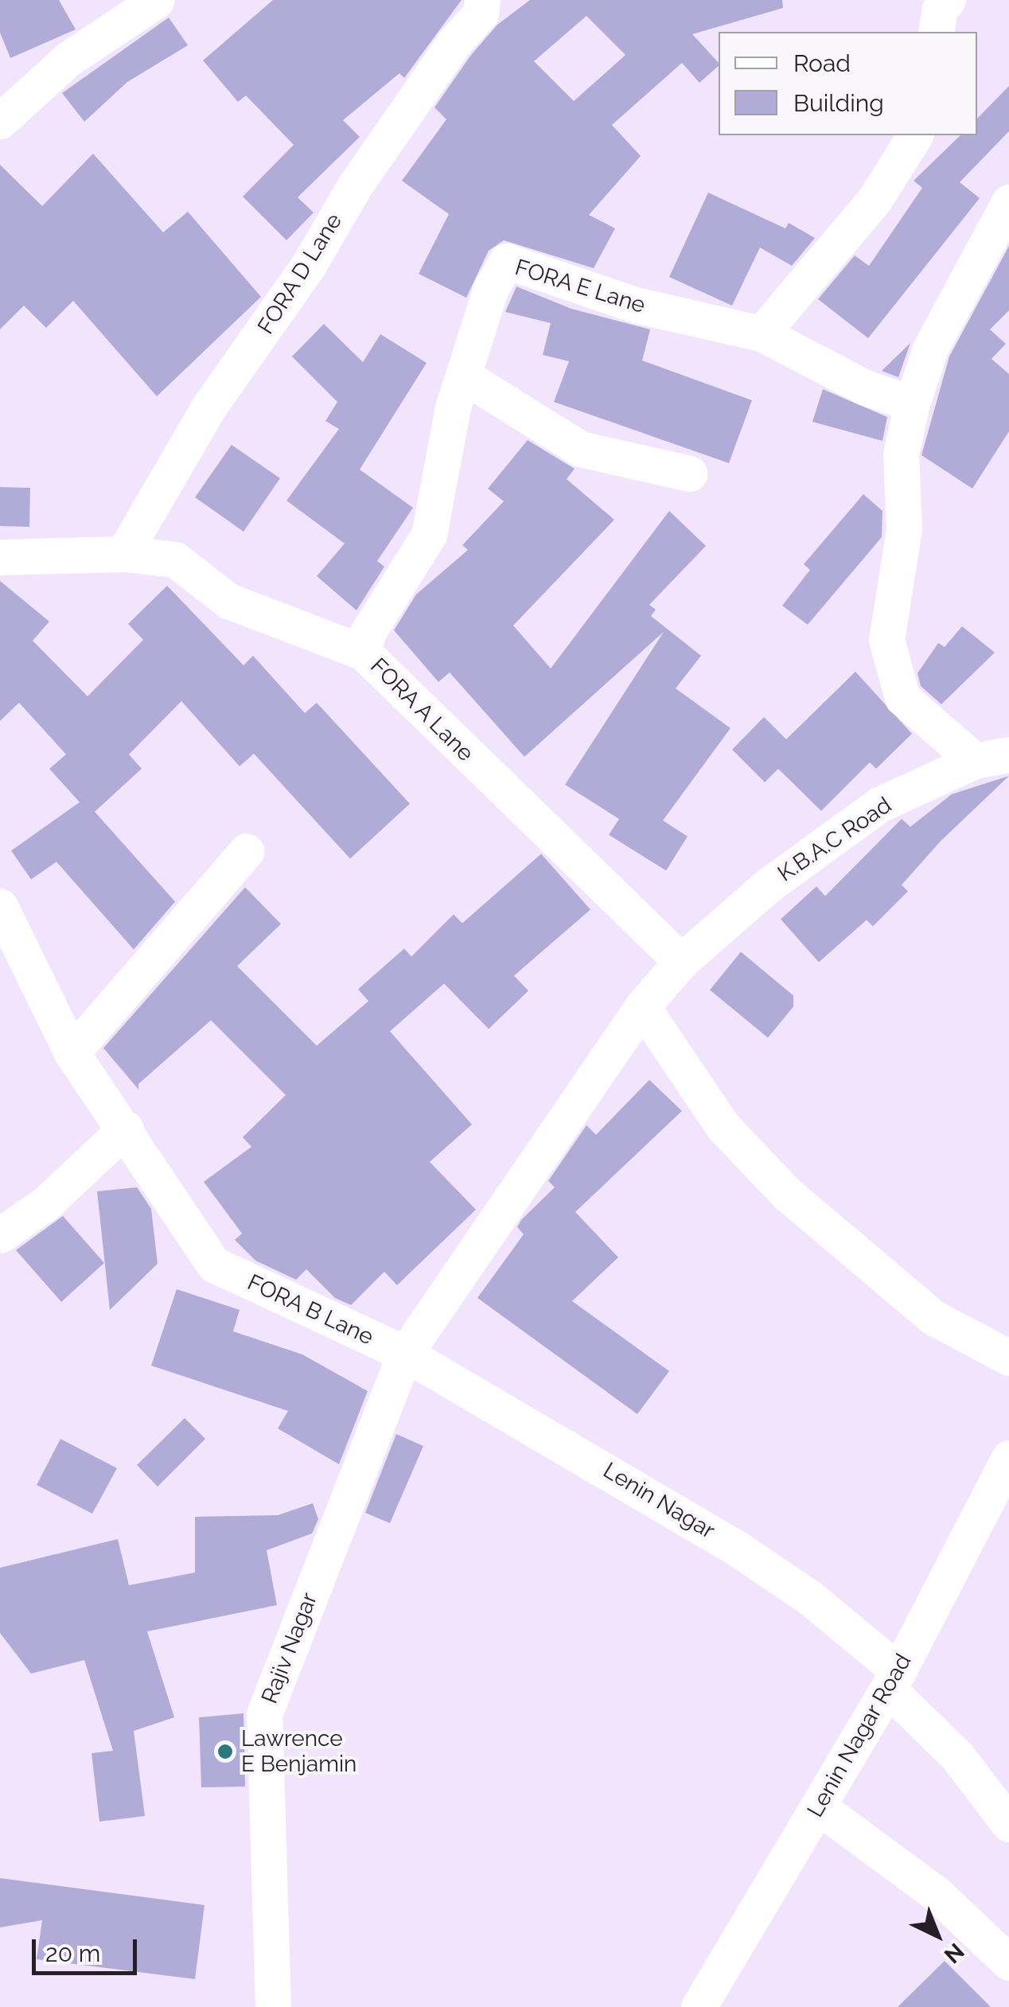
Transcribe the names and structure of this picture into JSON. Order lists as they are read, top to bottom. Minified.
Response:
{"streets":{"street":["FORA D Lane","FORA E Lane","FORA A Lane","K.B.A.C Road","FORA B Lane","Lenin Nagar","Rajiv Nagar","Lenin Nagar Road"]},"crossings":[["FORA D Lane","FORA A Lane"],["FORA E Lane","FORA A Lane"],["FORA A Lane","K.B.A.C Road"],["FORA B Lane","Lenin Nagar"],["FORA B Lane","Rajiv Nagar"],["Lenin Nagar","Rajiv Nagar"],["Lenin Nagar","Lenin Nagar Road"]],"places":["Lawrence E Benjamin"],"legend":["Road","Building"],"scale_bar":"20 m","north":"bottom right"}
